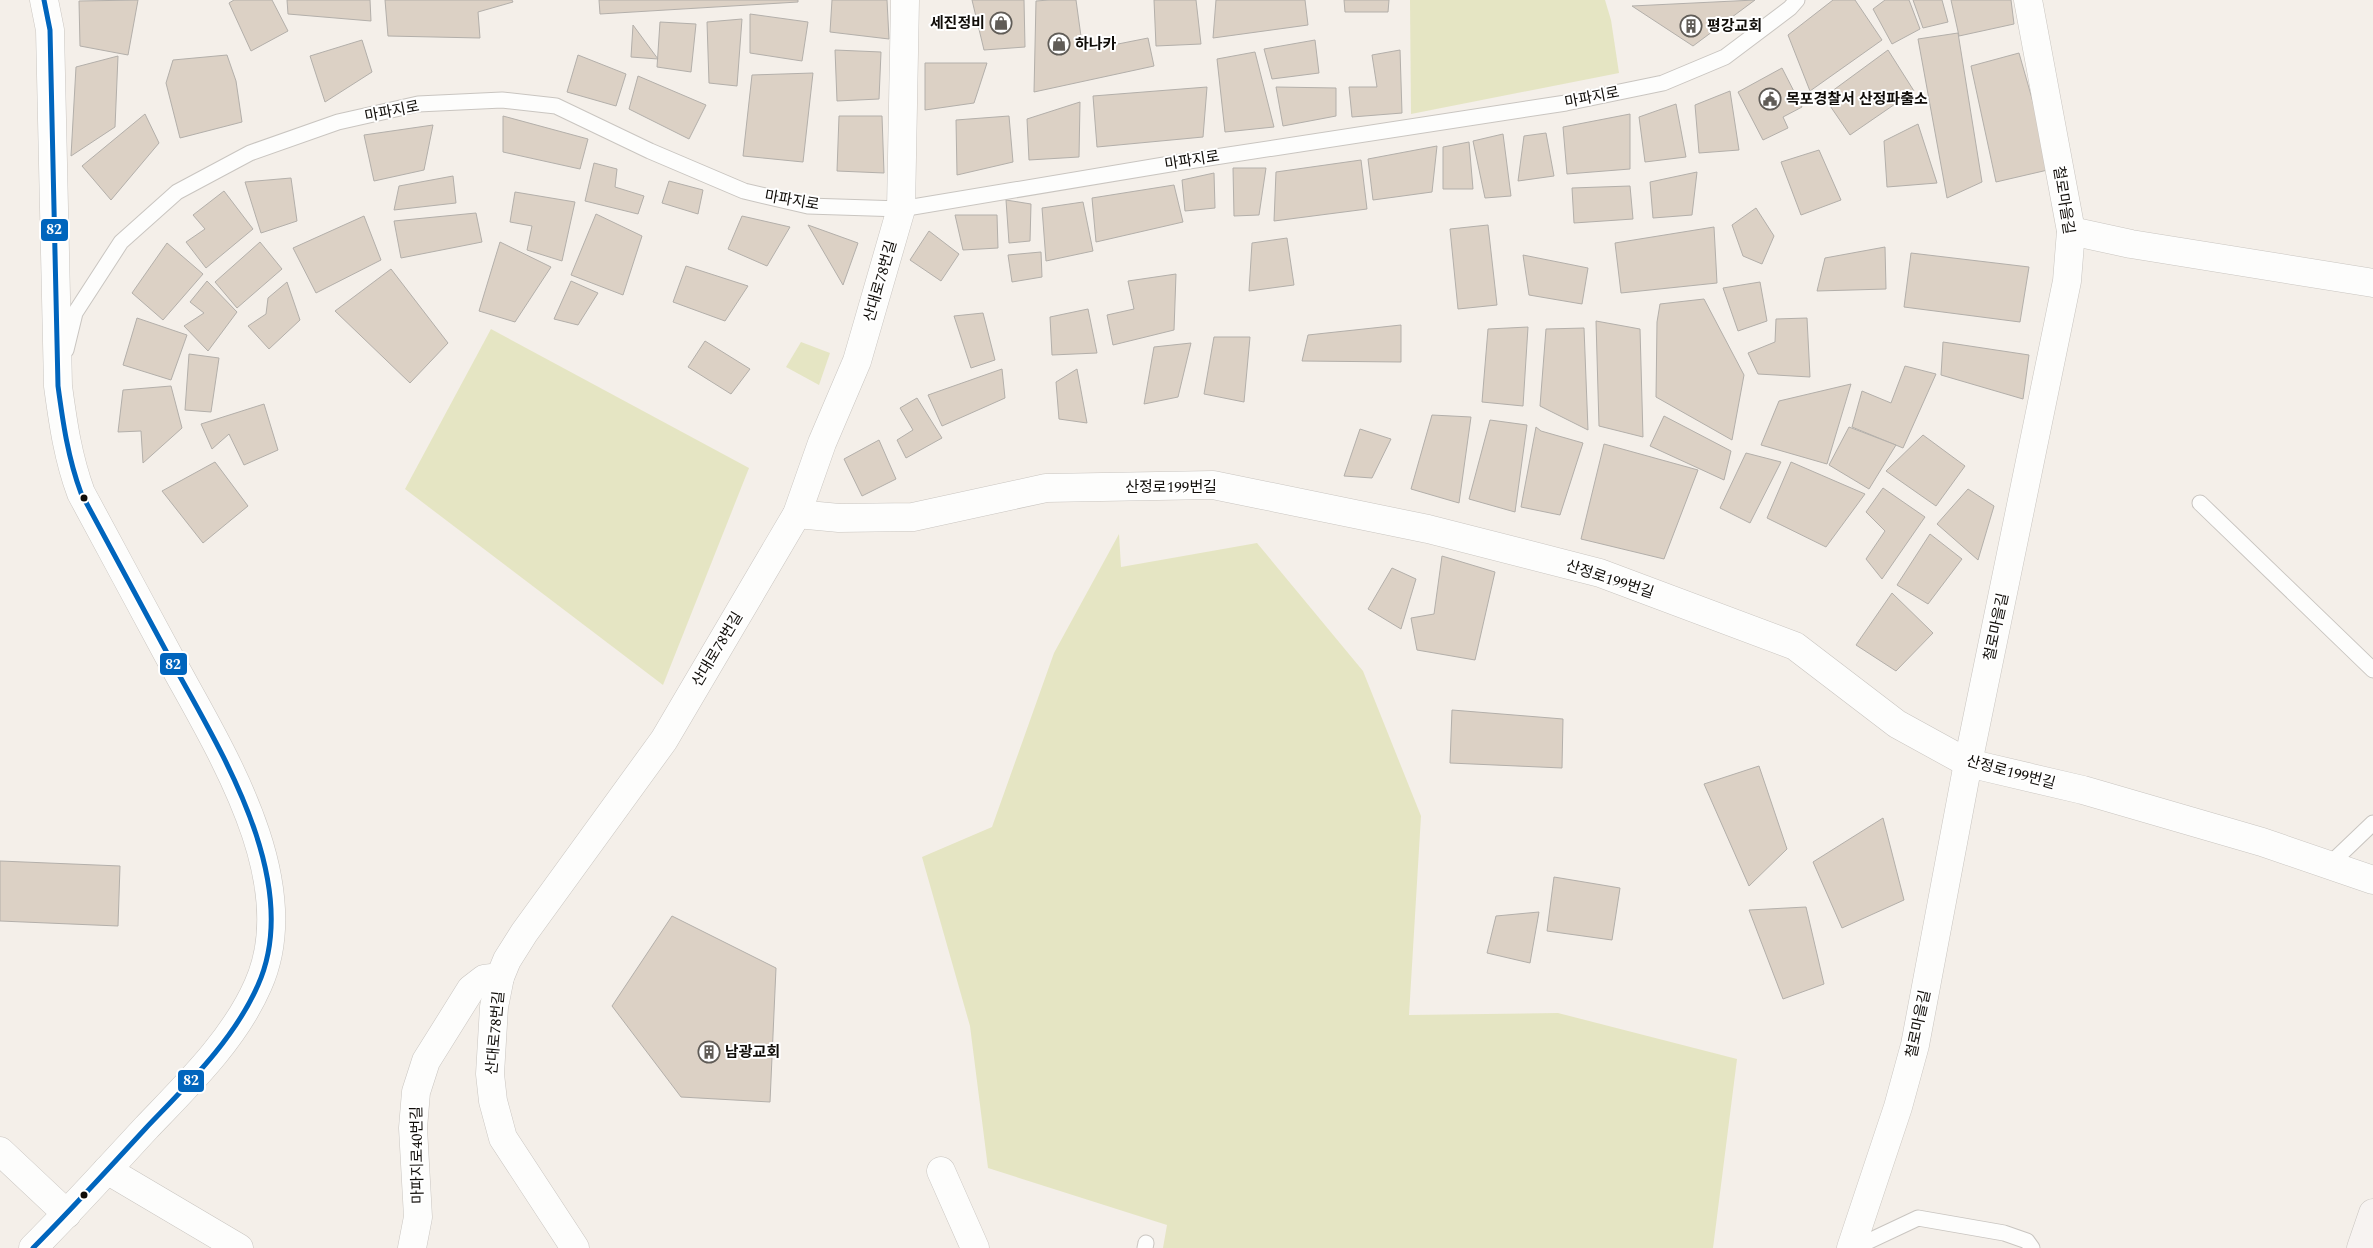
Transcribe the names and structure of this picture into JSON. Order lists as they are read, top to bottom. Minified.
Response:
{"streets":{"street":["마파지로","철로마을길","산대로78번길","산정로199번길","마파지로40번길"]},"crossings":[["마파지로","산대로78번길"],["철로마을길","산정로199번길"],["산대로78번길","산정로199번길"],["산대로78번길","마파지로40번길"]],"places":{"shop":["세진정비","하나카"],"building":["평강교회","남광교회"],"public building":["목포경찰서 산정파출소"]},"lines":["transit line 82"]}
